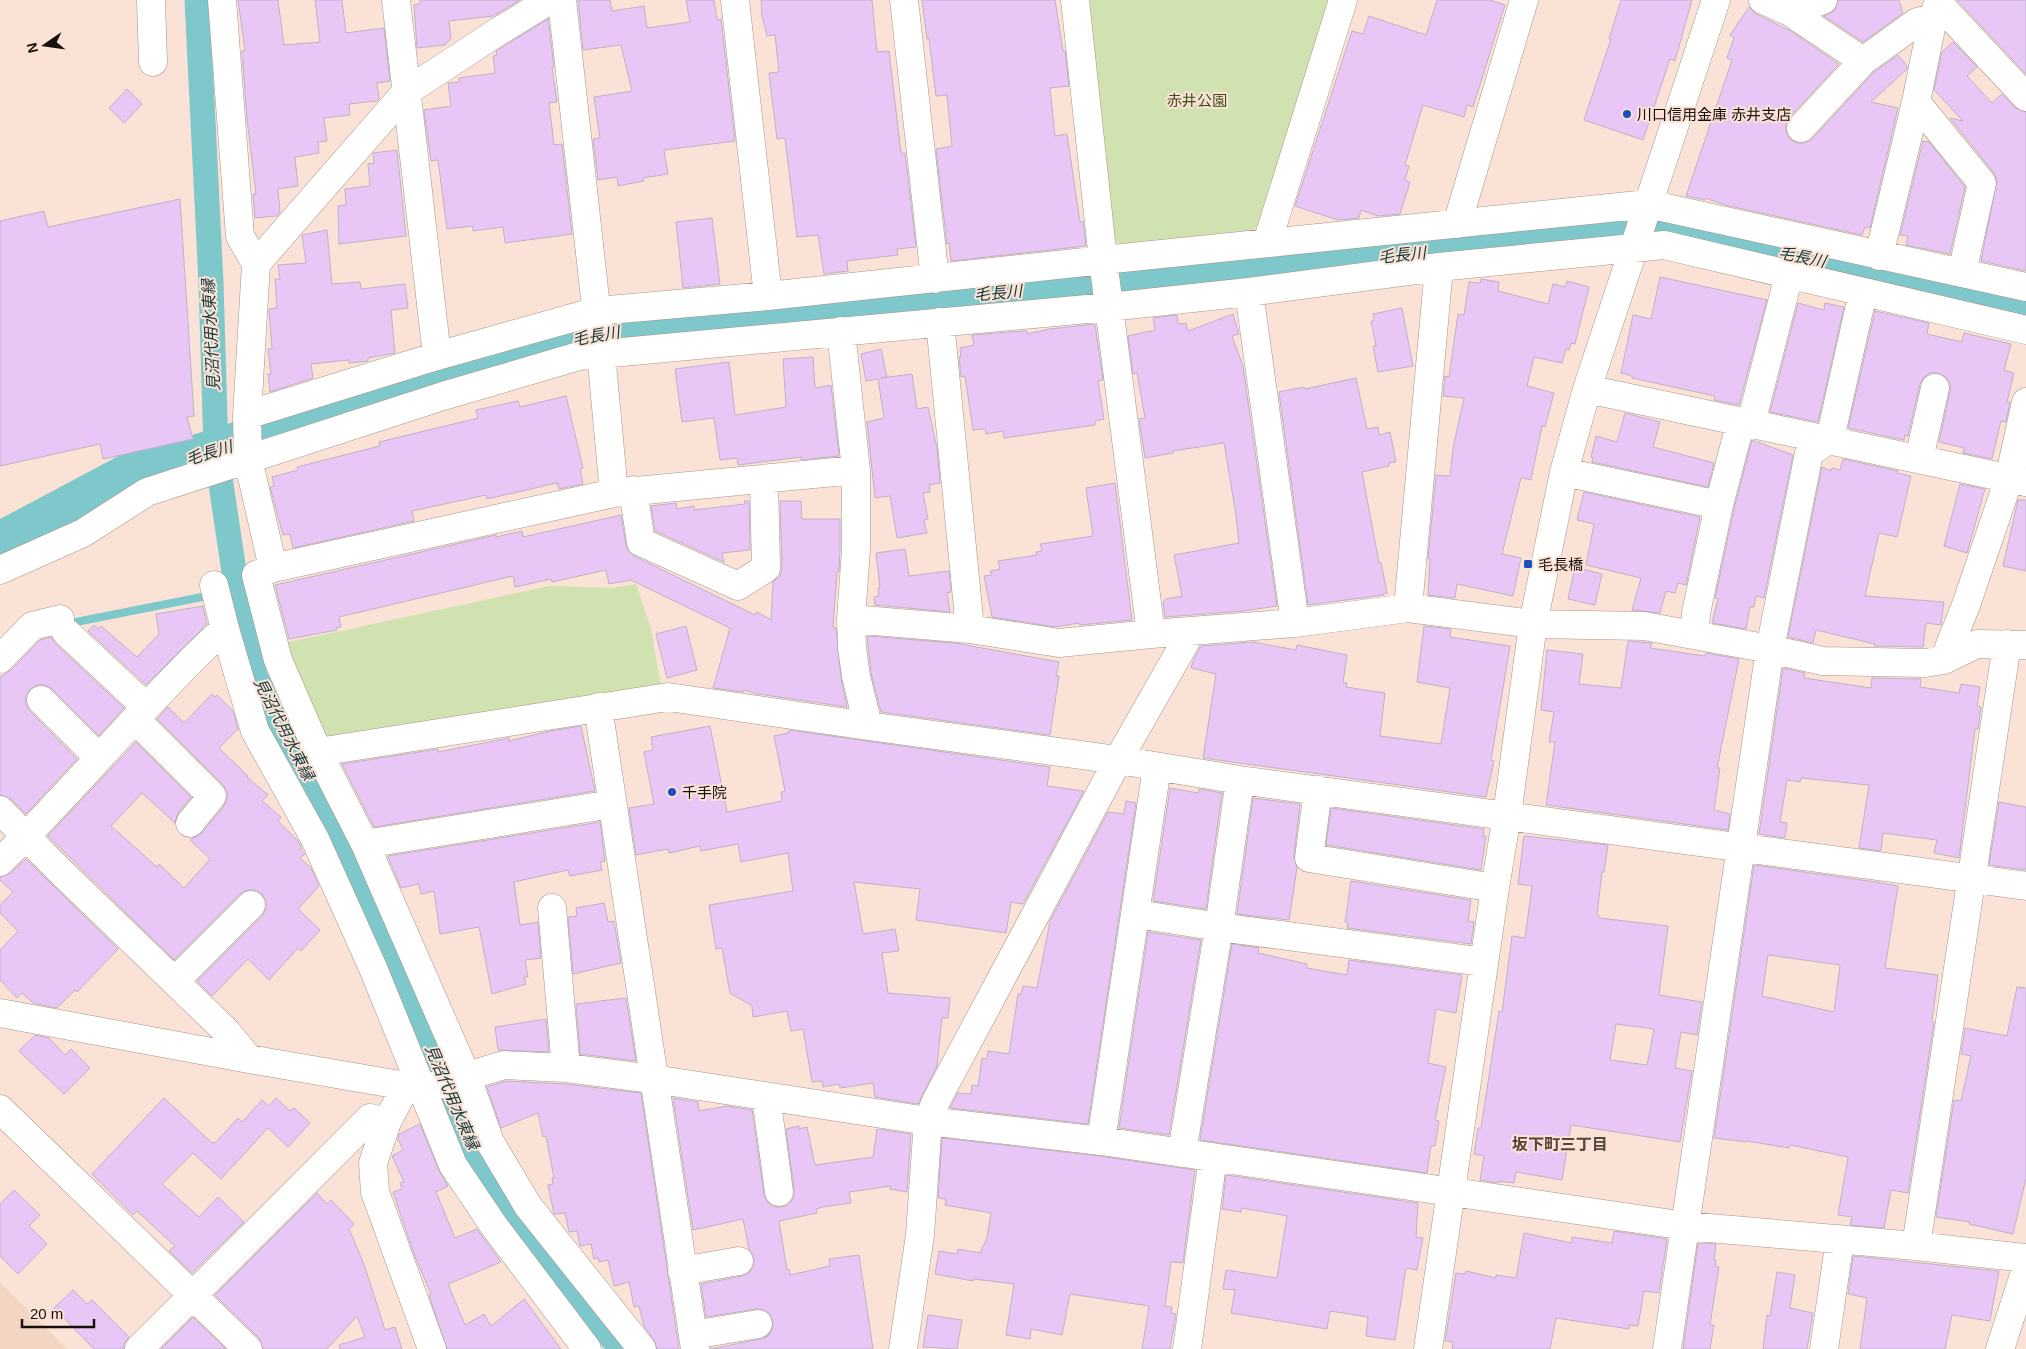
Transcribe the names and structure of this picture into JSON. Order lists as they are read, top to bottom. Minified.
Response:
{"districts":["坂下町三丁目"],"water":["毛長川","見沼代用水東縁"],"parks":["赤井公園"],"places":{"other":["川口信用金庫 赤井支店","千手院"],"transit":["毛長橋"]},"scale_bar":"20 m","north":"left"}
